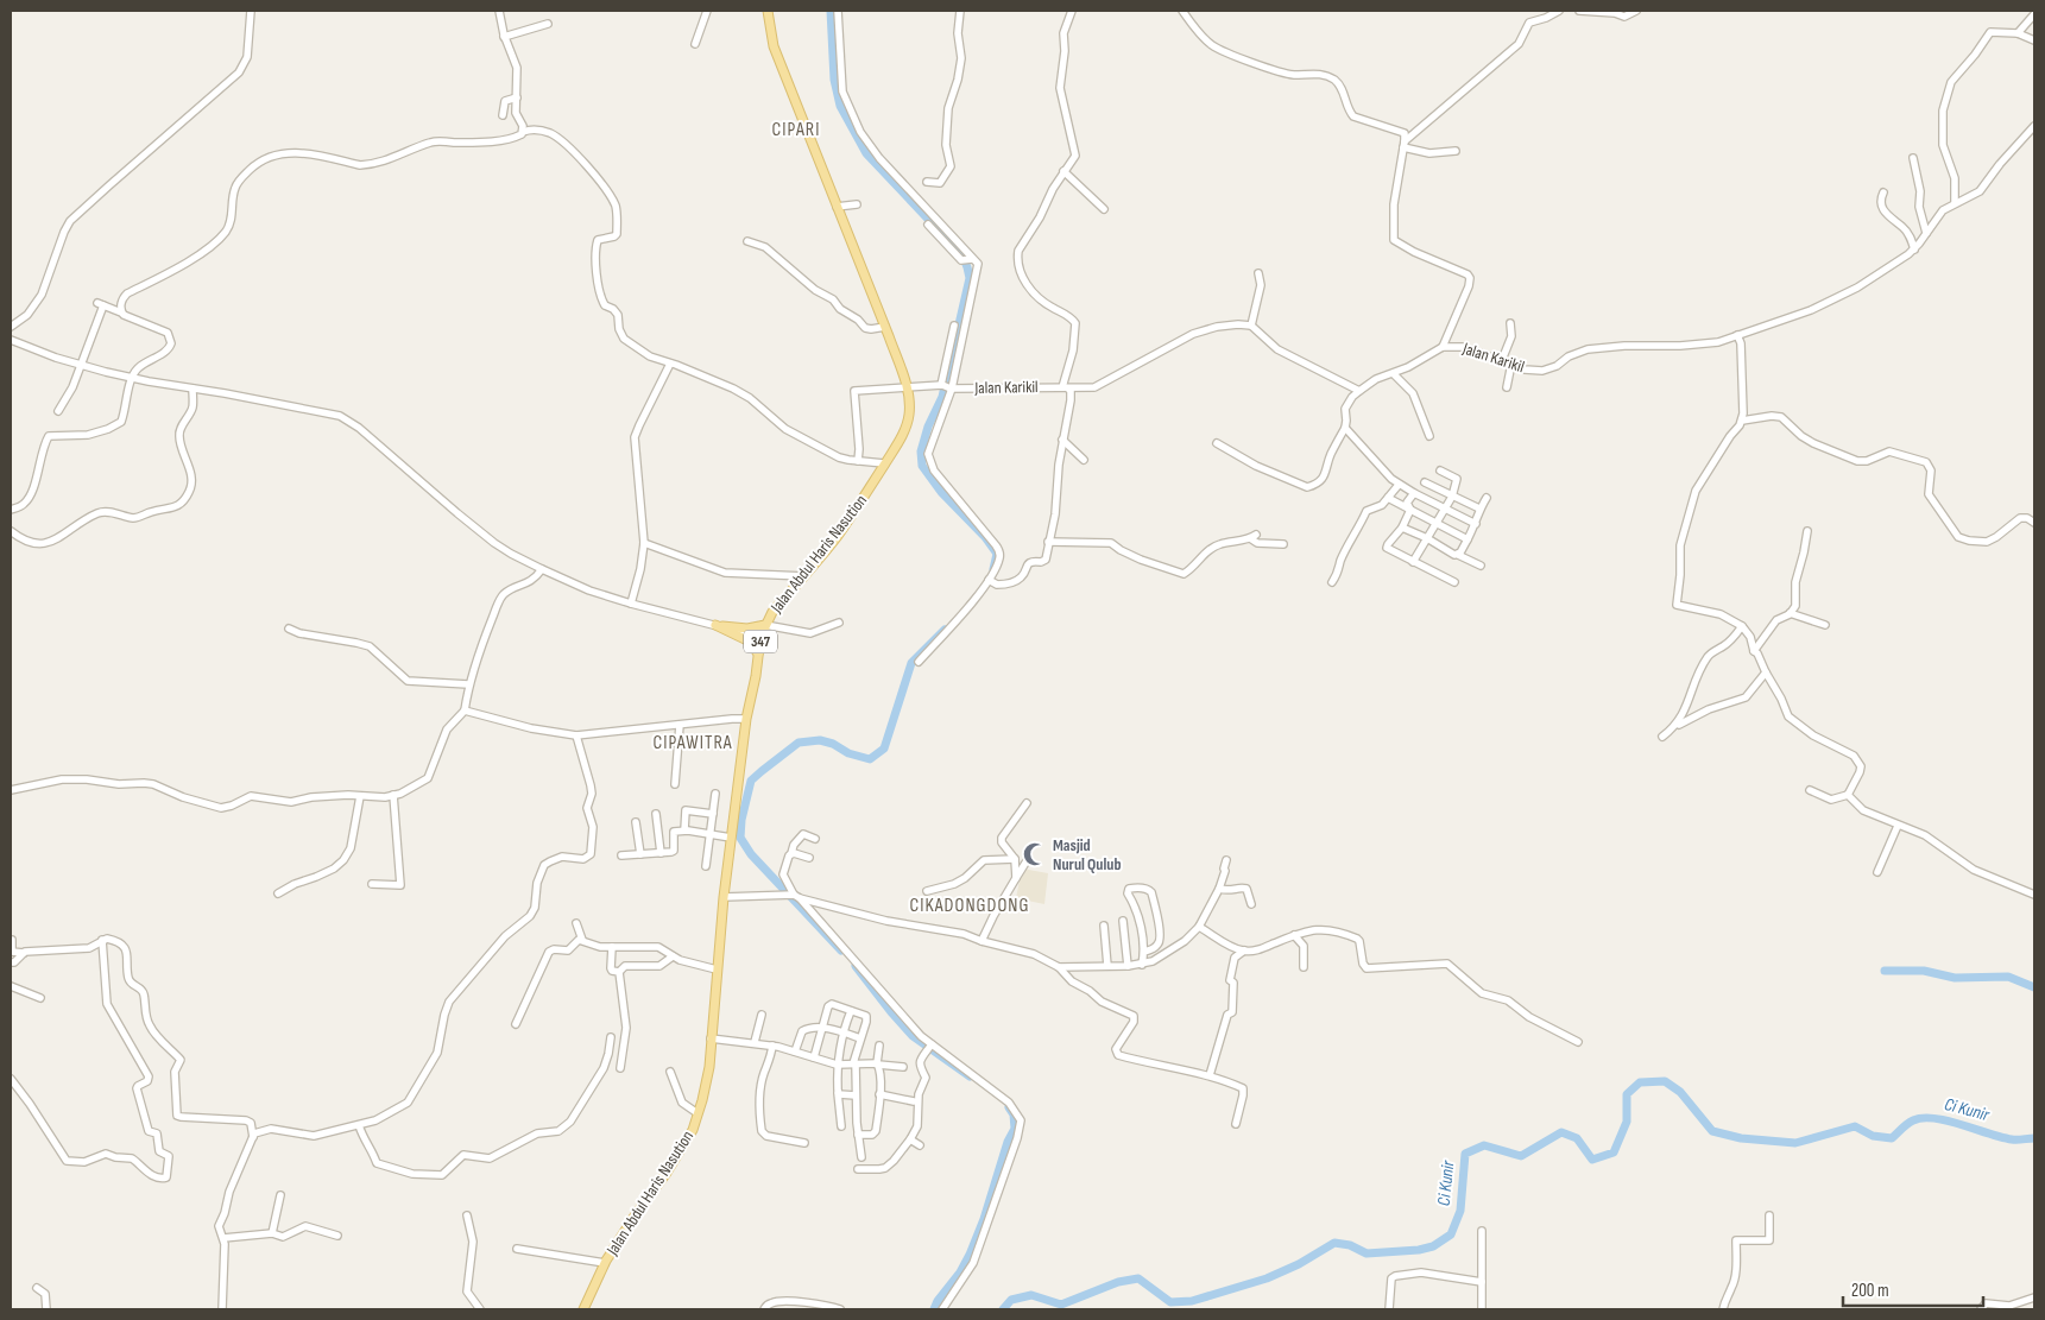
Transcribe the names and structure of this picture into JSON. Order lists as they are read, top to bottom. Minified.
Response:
{"streets":{"main road":["Jalan Abdul Haris Nasution","347"],"street":["Jalan Karikil"]},"districts":["CIPARI","CIPAWITRA","CIKADONGDONG"],"water":["Ci Kunir"],"places":{"mosque":["Masjid Nurul Qulub"]},"scale_bar":"200 m"}
